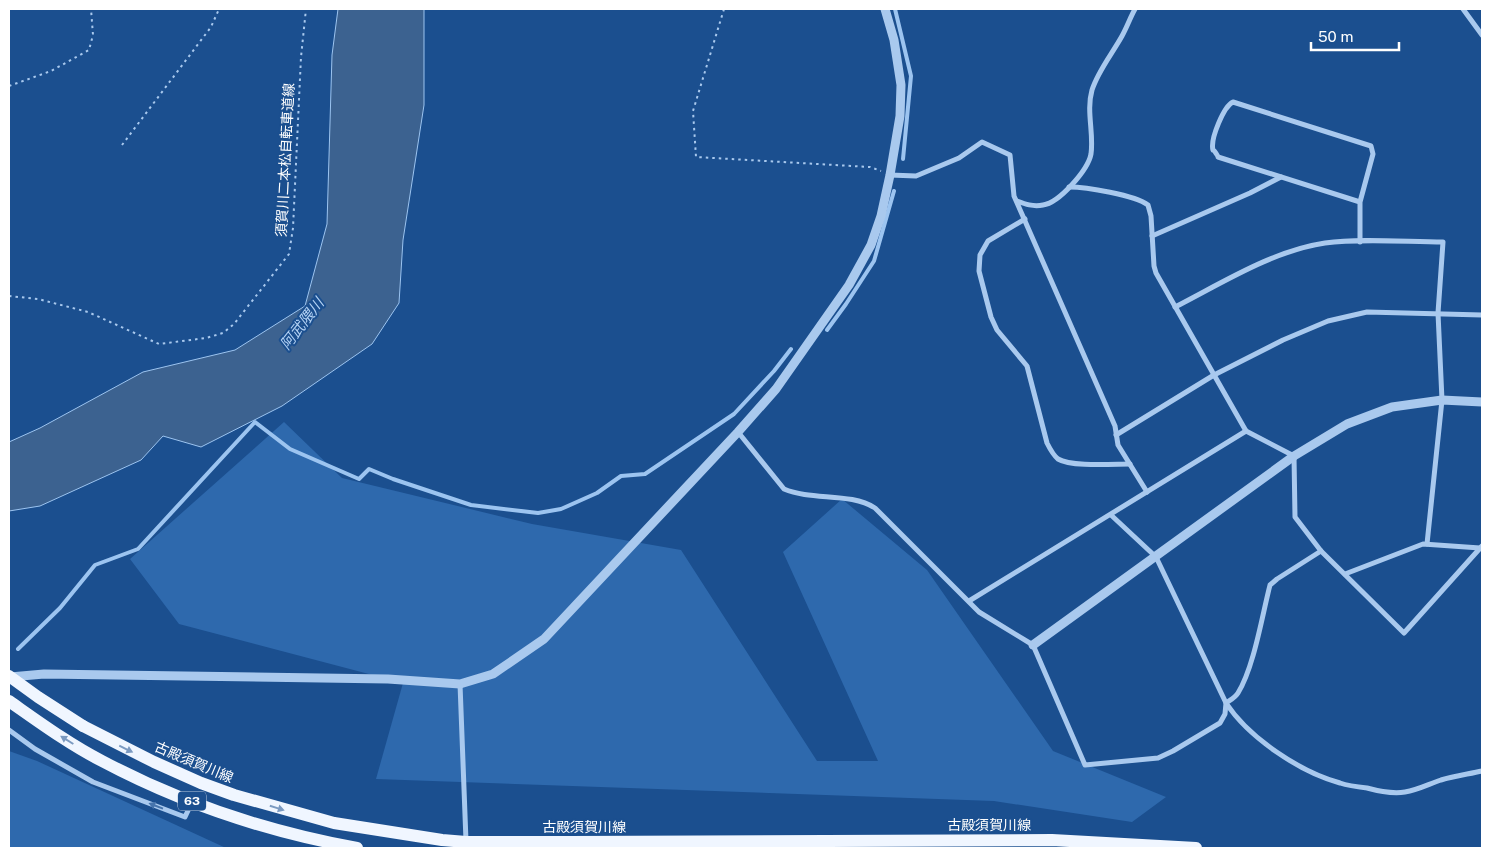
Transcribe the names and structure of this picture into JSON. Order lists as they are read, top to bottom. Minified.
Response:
{"streets":{"main road":["古殿須賀川線","63"],"path":["須賀川二本松自転車道線"]},"water":["阿武隈川"],"scale_bar":"50 m"}
